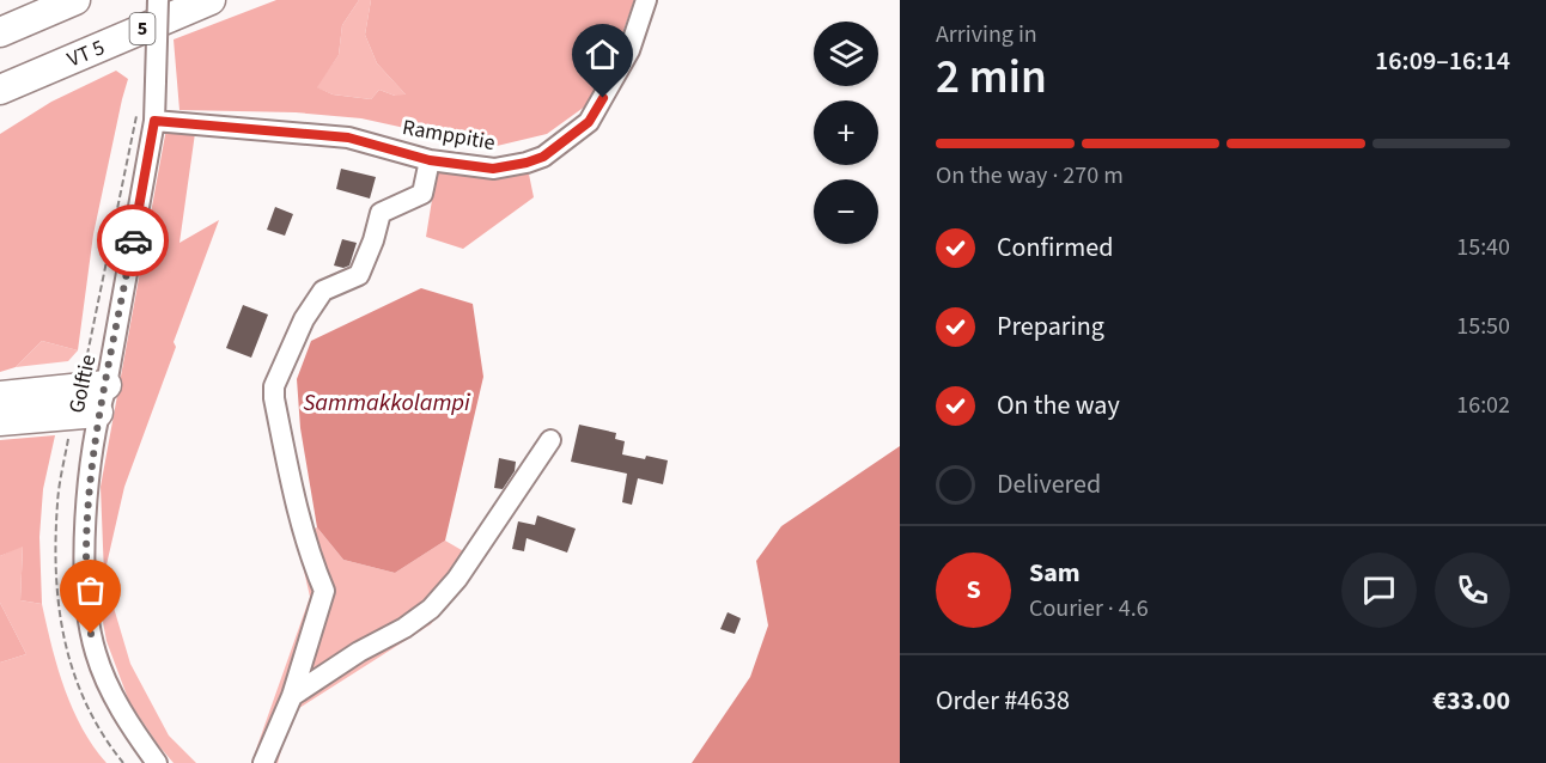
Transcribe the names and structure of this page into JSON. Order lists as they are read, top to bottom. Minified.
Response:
{"streets":{"highway":["5","VT 5"],"street":["Ramppitie","Golftie"]},"crossings":[["Ramppitie","Golftie"]],"water":["Sammakkolampi"],"page":{"heading":["2 min","Arriving in","16:09–16:14"],"panel":["Sam","Courier · 4.6","Order #4638","€33.00"],"map_buttons":["+","−"],"bar":"On the way · 270 m","list":[["Confirmed","15:40"],["Preparing","15:50"],["On the way","16:02"],"Delivered"],"round":"S"}}
